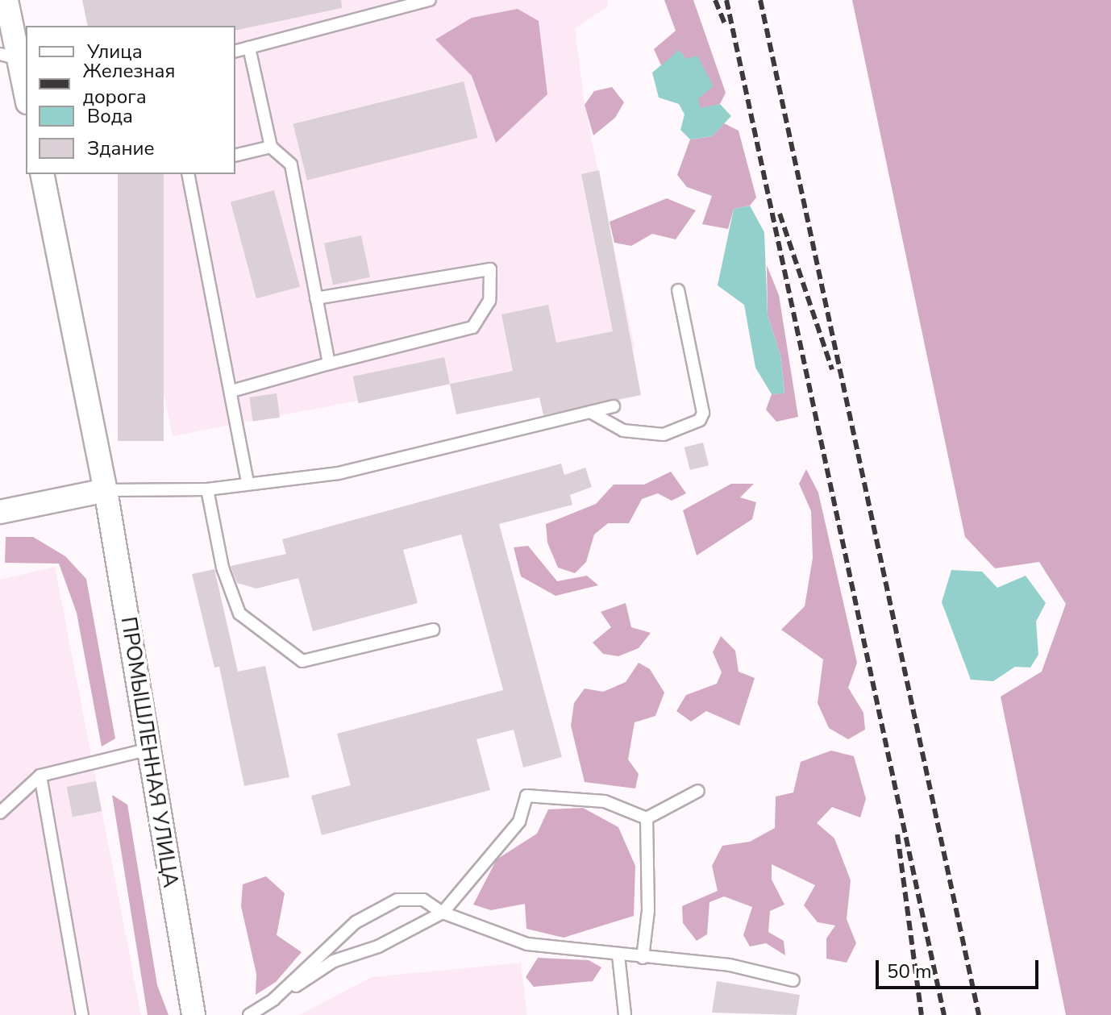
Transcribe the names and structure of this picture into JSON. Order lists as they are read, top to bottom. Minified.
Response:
{"streets":{"street":["ПРОМЫШЛЕННАЯ УЛИЦА"]},"legend":["Улица","Железная дорога","Вода","Здание"],"scale_bar":"50 m"}
